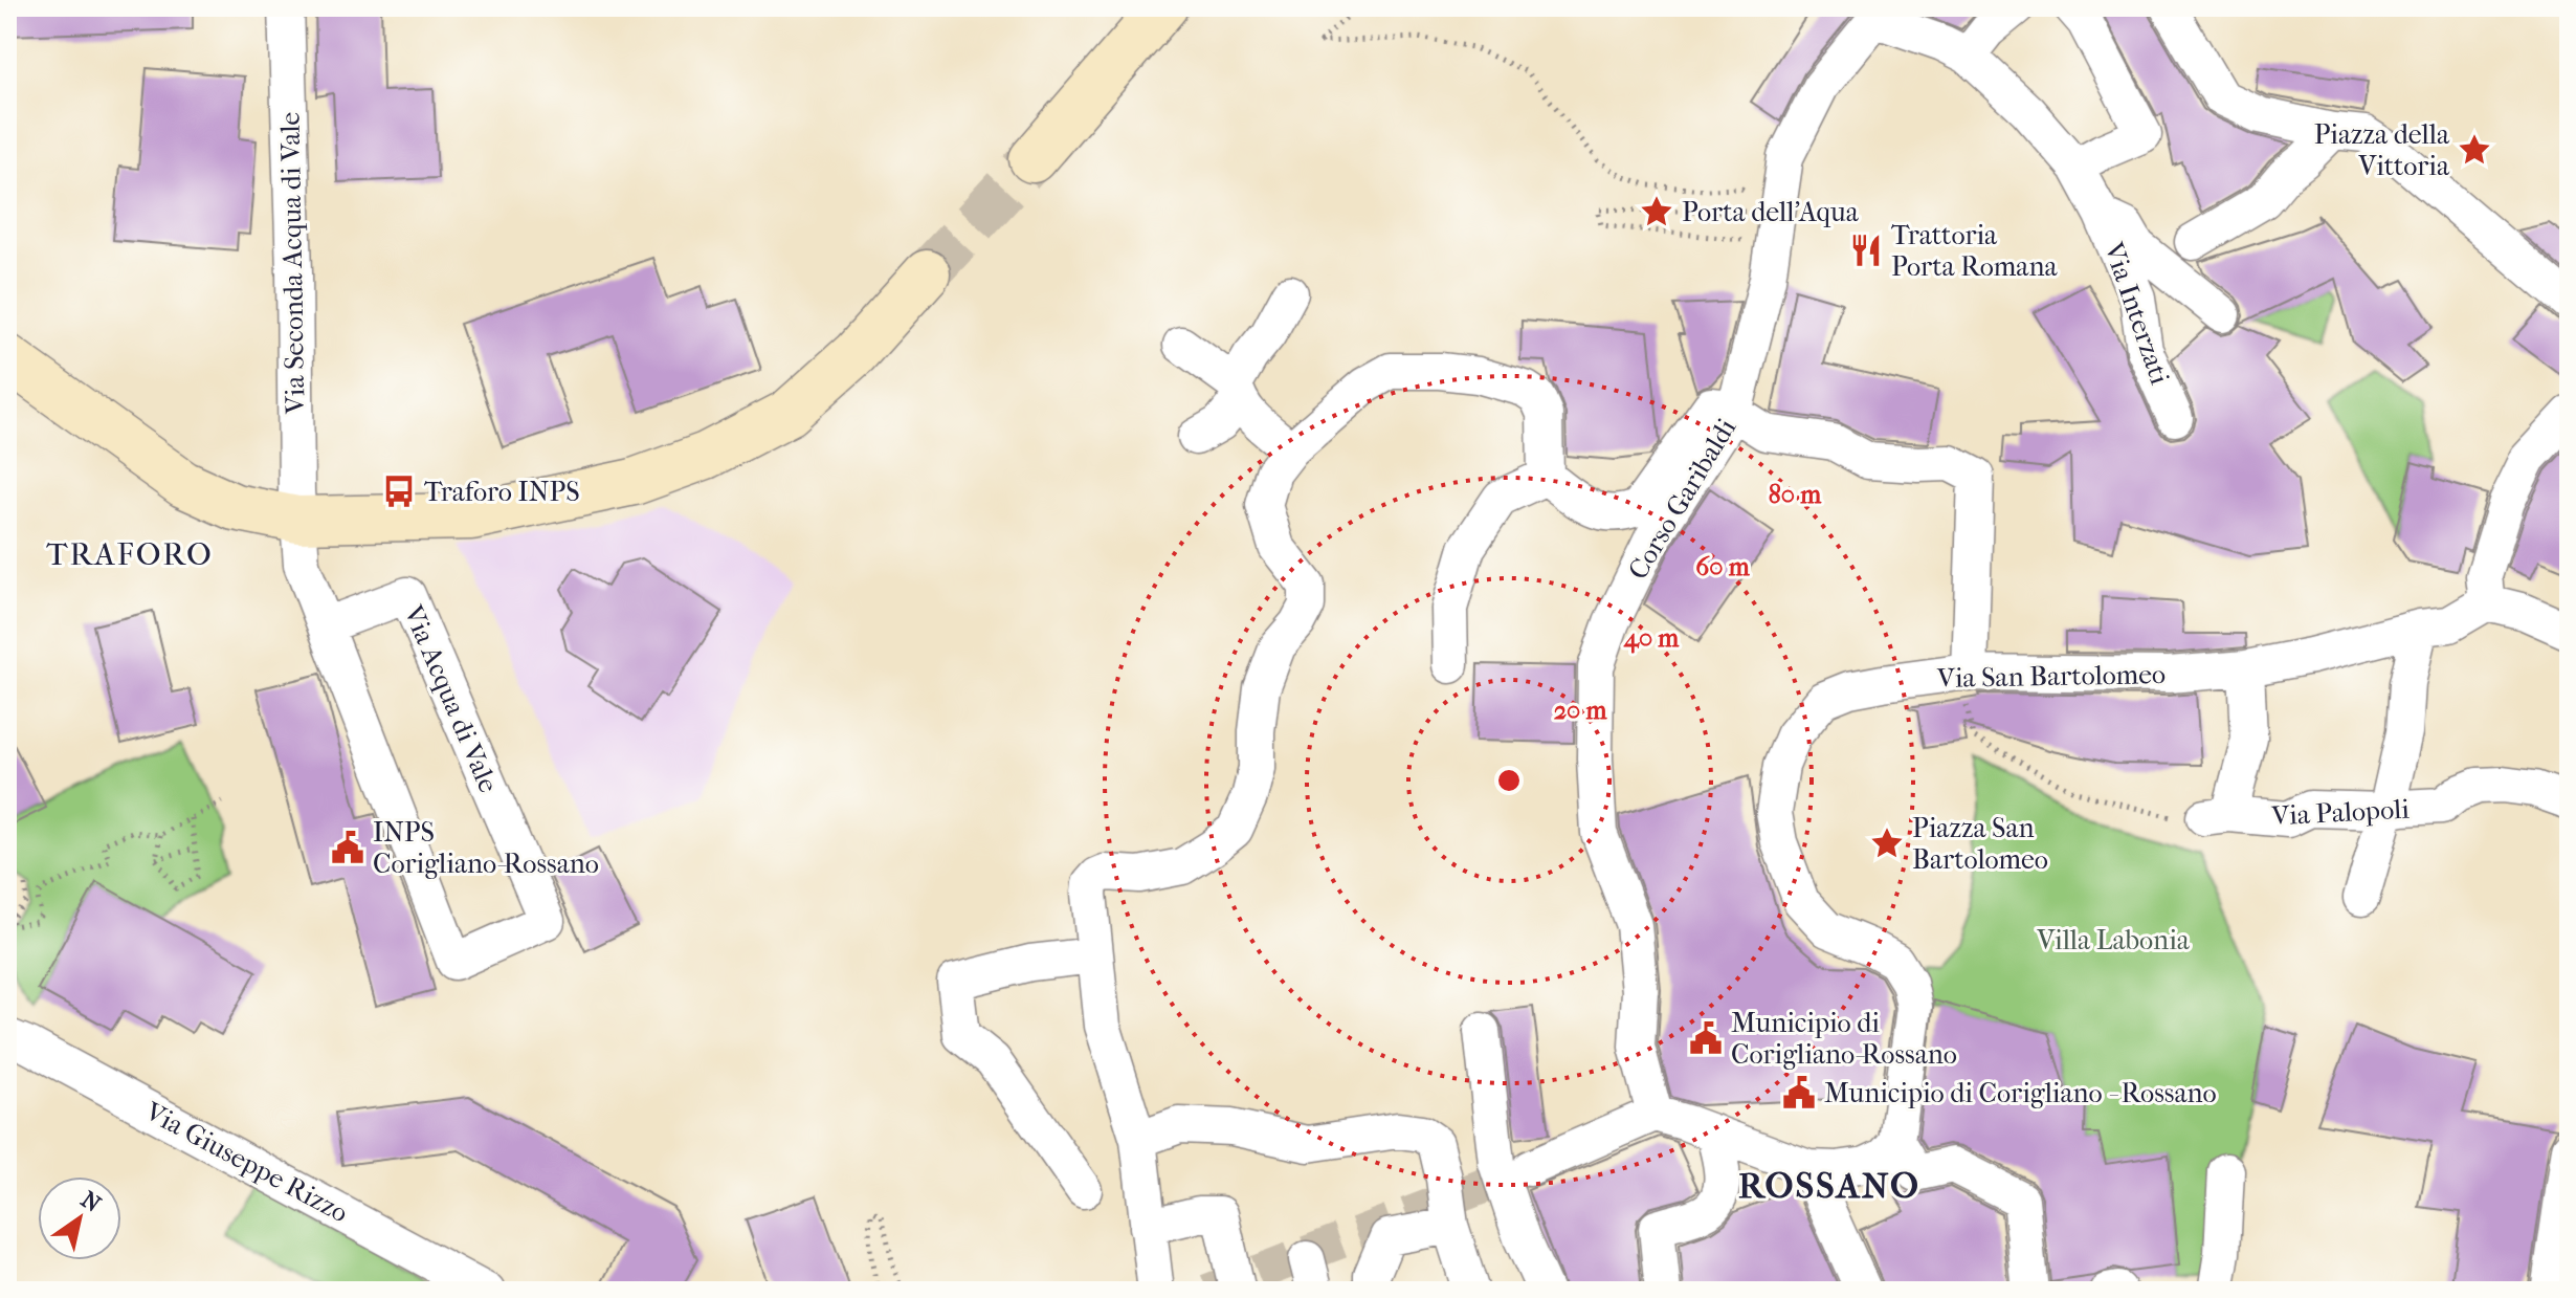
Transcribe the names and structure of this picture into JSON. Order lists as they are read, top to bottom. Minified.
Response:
{"streets":{"street":["Via Seconda Acqua di Vale","Via Interzati","Corso Garibaldi","Via San Bartolomeo","Via Acqua di Vale","Via Palopoli","Via Giuseppe Rizzo"]},"crossings":[["Via Seconda Acqua di Vale","Via Acqua di Vale"],["Via Interzati","Corso Garibaldi"]],"districts":["TRAFORO","ROSSANO"],"parks":["Villa Labonia"],"places":{"place":["Piazza della Vittoria","Porta dell'Aqua","Piazza San Bartolomeo"],"restaurant":["Trattoria Porta Romana"],"bus stop":["Traforo INPS"],"public building":["INPS Corigliano-Rossano","Municipio di Corigliano-Rossano","Municipio di Corigliano - Rossano"]},"north":"top right","rings":["80 m","60 m","40 m","20 m"]}
